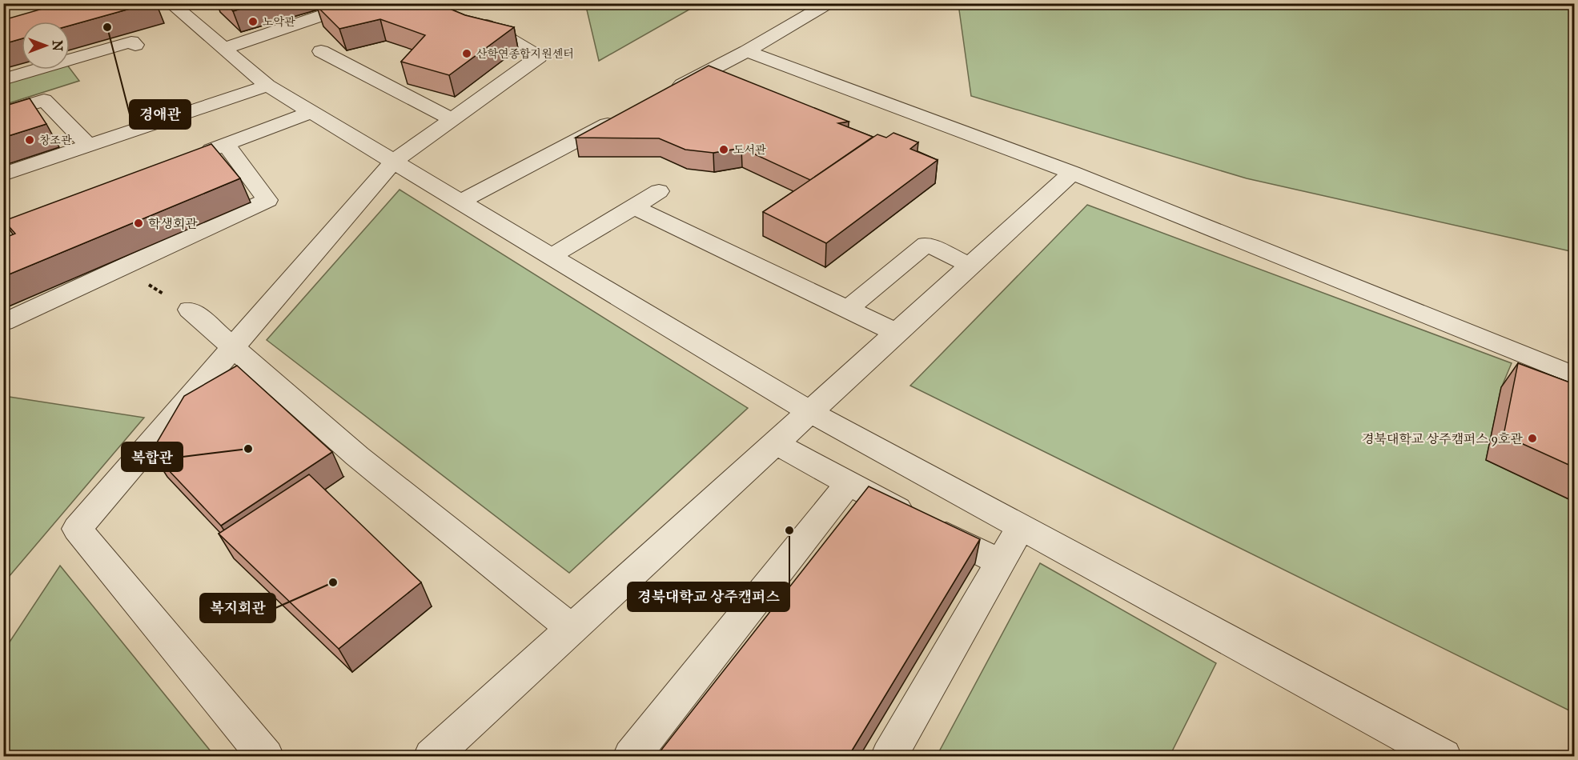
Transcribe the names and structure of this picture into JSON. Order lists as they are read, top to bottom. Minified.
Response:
{"places":["노악관","경애관","산학연종합지원센터","창조관","도서관","학생회관","경북대학교 상주캠퍼스 9호관","복합관","경북대학교 상주캠퍼스","복지회관"],"north":"right"}
